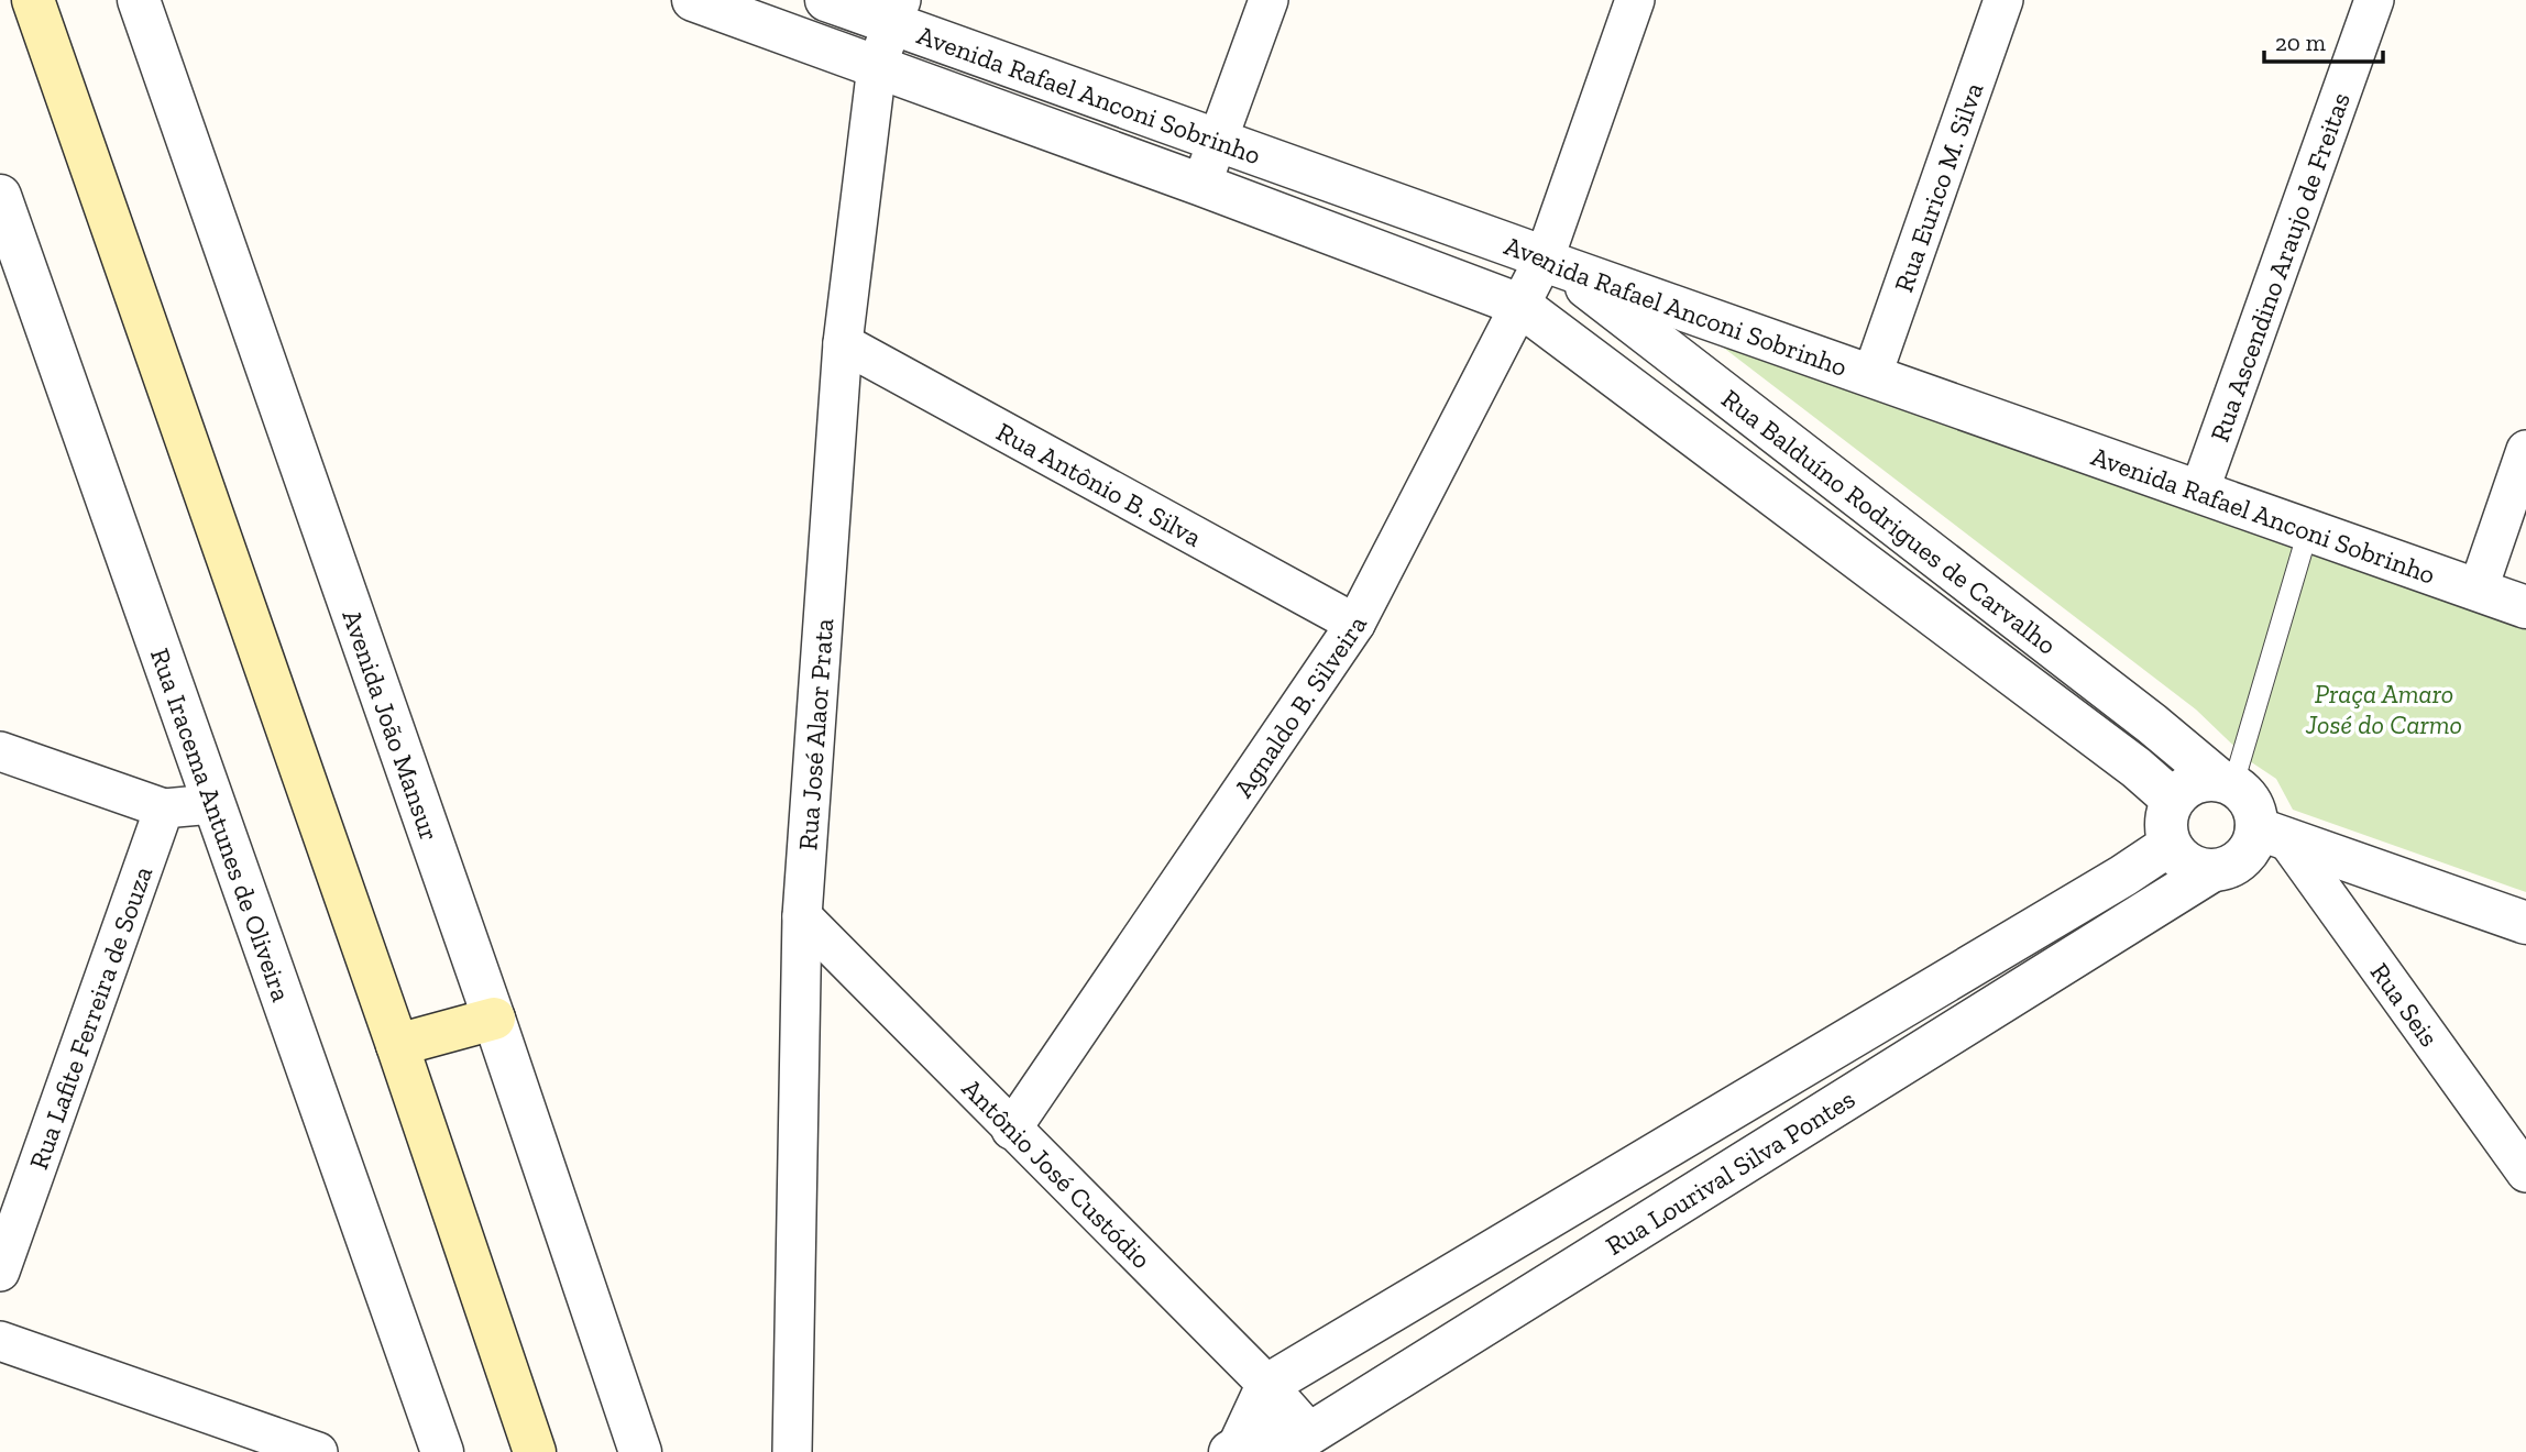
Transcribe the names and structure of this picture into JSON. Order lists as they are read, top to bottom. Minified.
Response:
{"streets":{"street":["Avenida Rafael Anconi Sobrinho","Rua Eurico M. Silva","Rua Ascendino Araujo de Freitas","Rua Antônio B. Silva","Rua Balduíno Rodrigues de Carvalho","Agnaldo B. Silveira","Avenida João Mansur","Rua José Alaor Prata","Rua Iracema Antunes de Oliveira","Rua Seis","Rua Lafite Ferreira de Souza","Rua Lourival Silva Pontes","Antônio José Custódio"]},"crossings":[["Avenida Rafael Anconi Sobrinho","Rua Eurico M. Silva"],["Avenida Rafael Anconi Sobrinho","Rua Ascendino Araujo de Freitas"],["Avenida Rafael Anconi Sobrinho","Rua Balduíno Rodrigues de Carvalho"],["Avenida Rafael Anconi Sobrinho","Agnaldo B. Silveira"],["Avenida Rafael Anconi Sobrinho","Rua José Alaor Prata"],["Rua Antônio B. Silva","Agnaldo B. Silveira"],["Rua Antônio B. Silva","Rua José Alaor Prata"],["Rua Balduíno Rodrigues de Carvalho","Agnaldo B. Silveira"],["Rua Balduíno Rodrigues de Carvalho","Rua Seis"],["Rua Balduíno Rodrigues de Carvalho","Rua Lourival Silva Pontes"],["Agnaldo B. Silveira","Antônio José Custódio"],["Rua José Alaor Prata","Antônio José Custódio"],["Rua Seis","Rua Lourival Silva Pontes"],["Rua Lourival Silva Pontes","Antônio José Custódio"]],"parks":["Praça Amaro José do Carmo"],"scale_bar":"20 m"}
